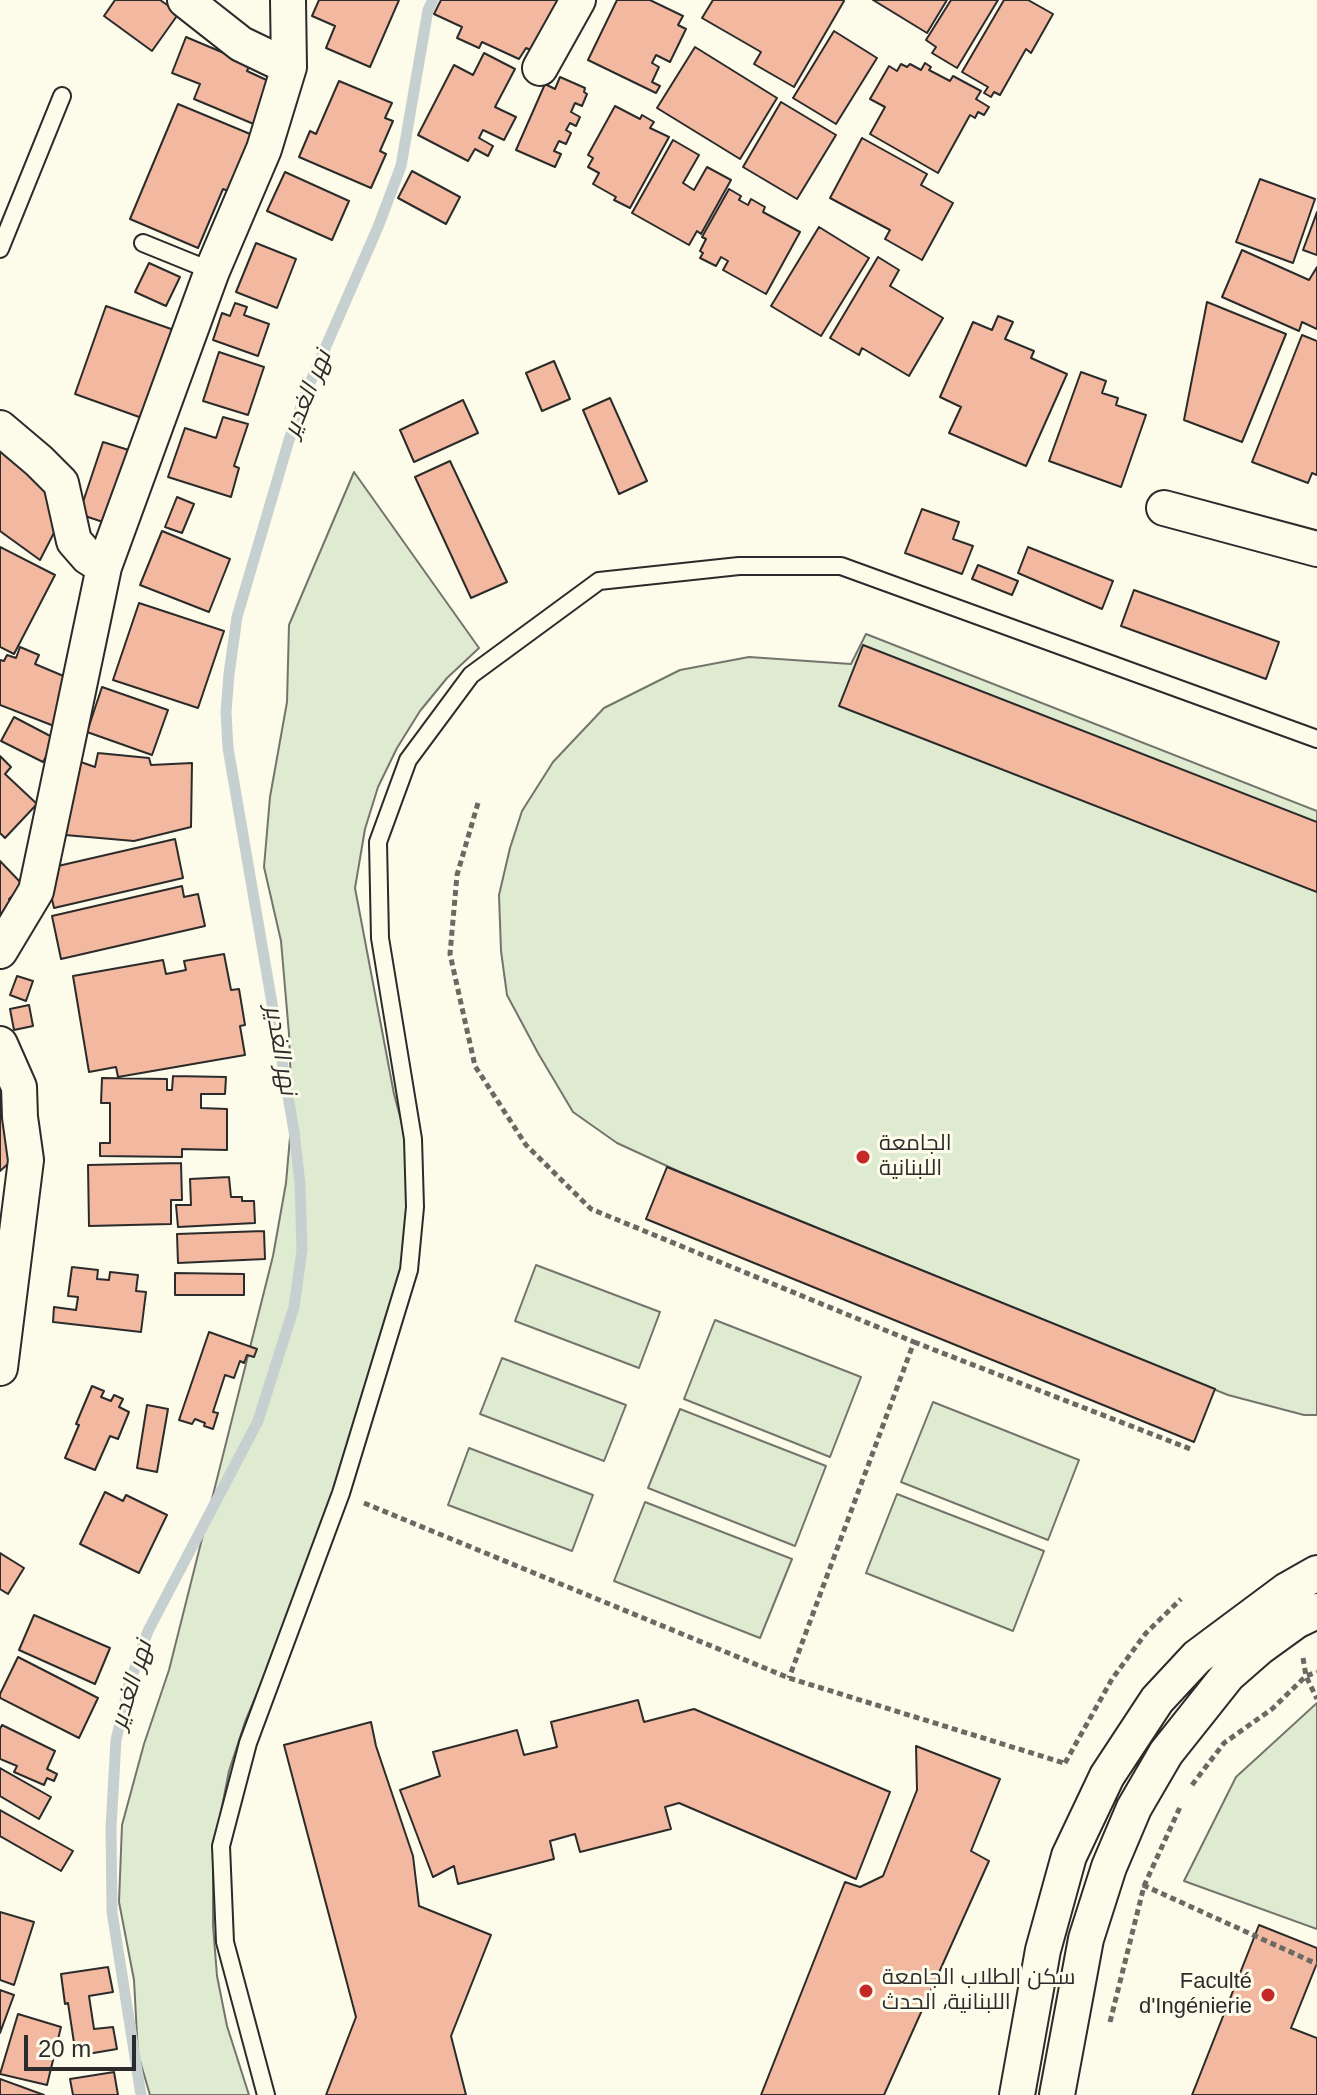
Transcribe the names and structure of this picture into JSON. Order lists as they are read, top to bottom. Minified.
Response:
{"water":["نهر الغدير"],"places":["الجامعة اللبنانية","سكن الطلاب الجامعة اللبنانية، الحدث","Faculté d'Ingénierie"],"scale_bar":"20 m"}
